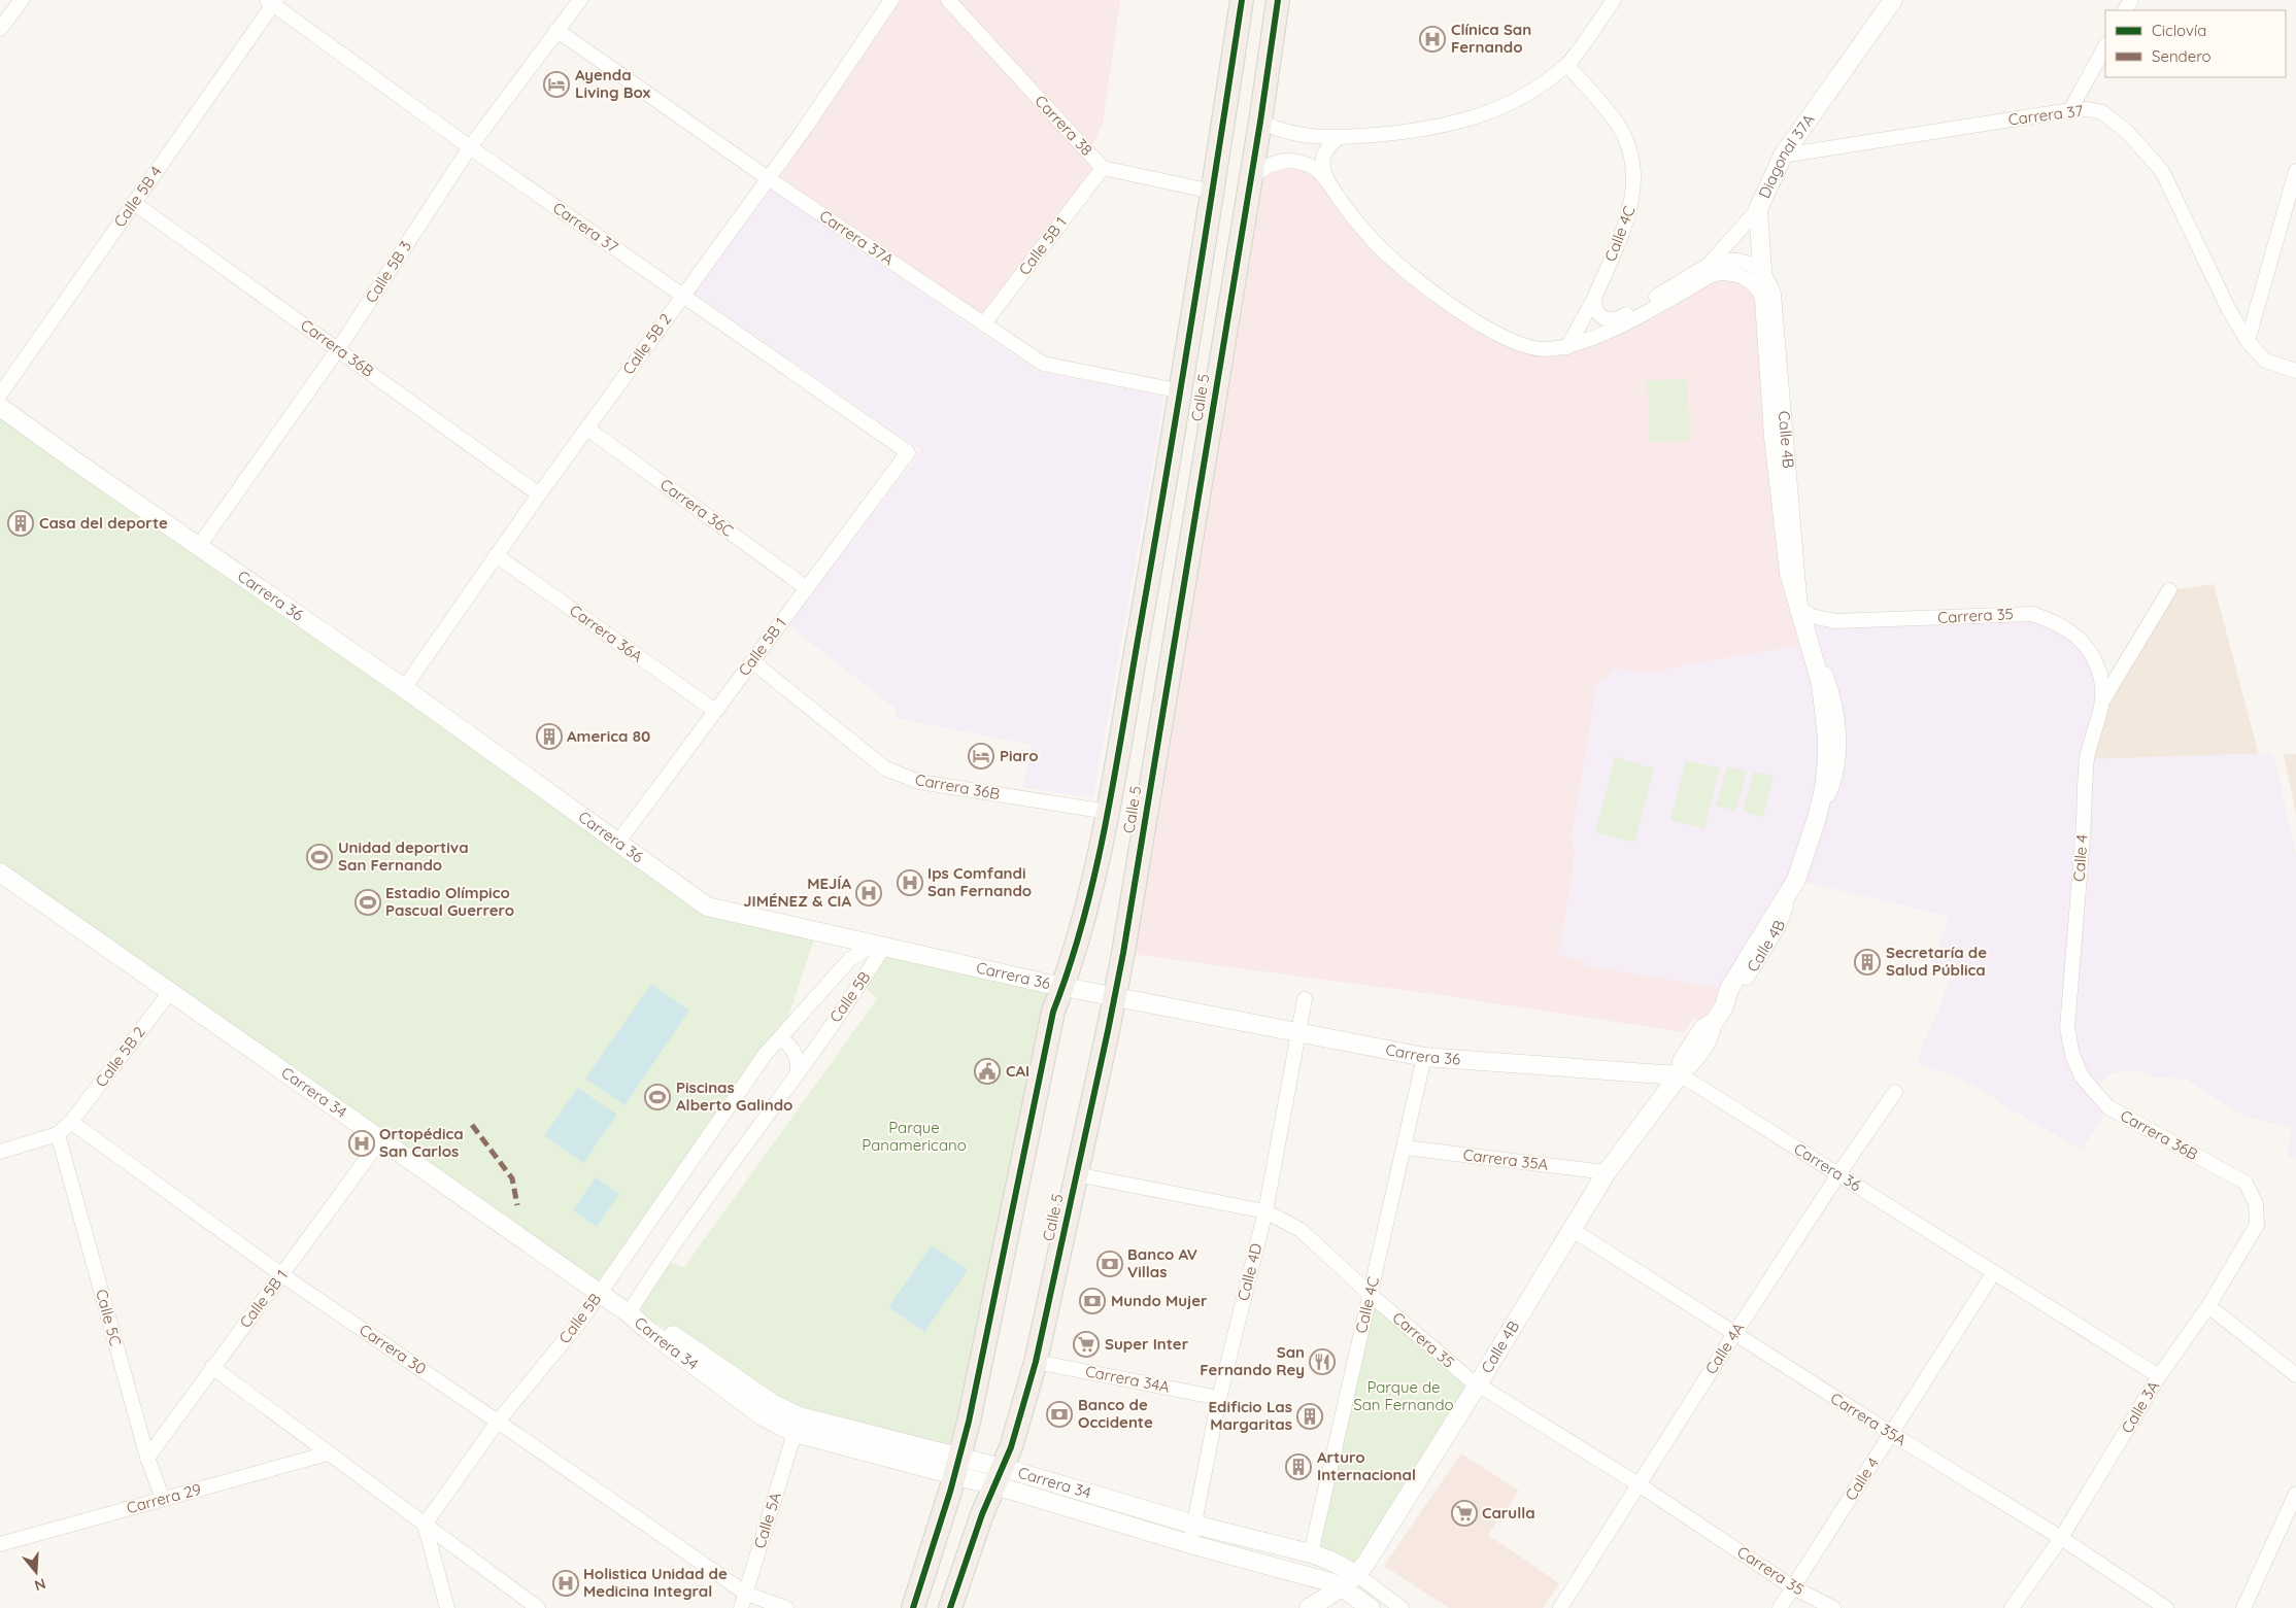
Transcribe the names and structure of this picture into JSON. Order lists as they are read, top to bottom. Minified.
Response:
{"streets":{"main road":["Calle 5"],"street":["Carrera 37","Carrera 38","Diagonal 37A","Calle 5B 4","Calle 4C","Carrera 37A","Calle 5B 1","Calle 5B 3","Calle 5B 2","Carrera 36B","Calle 4B","Carrera 36C","Carrera 36","Carrera 35","Carrera 36A","Calle 4","Calle 5B","Carrera 34","Carrera 35A","Calle 4D","Calle 5C","Calle 4A","Carrera 30","Carrera 34A","Calle 3A","Carrera 29","Calle 5A"]},"crossings":[["Carrera 37","Diagonal 37A"],["Carrera 37","Calle 5B 4"],["Carrera 37","Calle 5B 1"],["Carrera 37","Calle 5B 3"],["Carrera 37","Calle 5B 2"],["Carrera 38","Calle 5B 1"],["Carrera 38","Calle 5"],["Diagonal 37A","Calle 4C"],["Diagonal 37A","Calle 4B"],["Calle 5B 4","Carrera 36B"],["Calle 4C","Carrera 36"],["Calle 4C","Carrera 35"],["Calle 4C","Carrera 34"],["Calle 4C","Carrera 35A"],["Carrera 37A","Calle 5B 1"],["Carrera 37A","Calle 5B 3"],["Carrera 37A","Calle 5B 2"],["Carrera 37A","Calle 5"],["Calle 5B 1","Carrera 36B"],["Calle 5B 1","Carrera 36C"],["Calle 5B 1","Carrera 36"],["Calle 5B 1","Carrera 36A"],["Calle 5B 1","Carrera 34"],["Calle 5B 1","Calle 5C"],["Calle 5B 1","Carrera 30"],["Calle 5B 3","Carrera 36B"],["Calle 5B 3","Carrera 36"],["Calle 5B 2","Carrera 36B"],["Calle 5B 2","Carrera 36C"],["Calle 5B 2","Carrera 36"],["Calle 5B 2","Carrera 36A"],["Calle 5B 2","Carrera 34"],["Calle 5B 2","Carrera 30"],["Carrera 36B","Calle 5"],["Carrera 36B","Calle 4"],["Carrera 36B","Calle 3A"],["Calle 5","Carrera 36"],["Calle 5","Carrera 35"],["Calle 5","Carrera 34"],["Calle 5","Carrera 34A"],["Calle 4B","Carrera 36"],["Calle 4B","Carrera 35"],["Calle 4B","Carrera 34"],["Calle 4B","Carrera 35A"],["Carrera 36","Calle 4"],["Carrera 36","Calle 5B"],["Carrera 36","Calle 4D"],["Carrera 36","Calle 4A"],["Carrera 36","Calle 3A"],["Carrera 35","Calle 4"],["Carrera 35","Calle 4D"],["Carrera 35","Calle 4A"],["Calle 4","Carrera 35A"],["Calle 5B","Carrera 34"],["Calle 5B","Carrera 30"],["Carrera 34","Calle 4D"],["Carrera 34","Calle 5A"],["Carrera 35A","Calle 4A"],["Carrera 35A","Calle 3A"],["Calle 4D","Carrera 34A"],["Calle 5C","Carrera 29"],["Carrera 30","Calle 5A"]],"parks":["Parque Panamericano","Parque de San Fernando"],"places":{"hospital":["Clínica San Fernando","Ips Comfandi San Fernando","MEJÍA JIMÉNEZ & CIA","Ortopédica San Carlos","Holistica Unidad de Medicina Integral"],"hotel":["Ayenda Living Box","Piaro"],"building":["Casa del deporte","America 80","Secretaría de Salud Pública","Edificio Las Margaritas","Arturo Internacional"],"sports":["Unidad deportiva San Fernando","Estadio Olímpico Pascual Guerrero","Piscinas Alberto Galindo"],"public building":["CAI"],"bank":["Banco AV Villas","Mundo Mujer","Banco de Occidente"],"supermarket":["Super Inter","Carulla"],"restaurant":["San Fernando Rey"]},"legend":["Ciclovía","Sendero"],"north":"bottom"}
